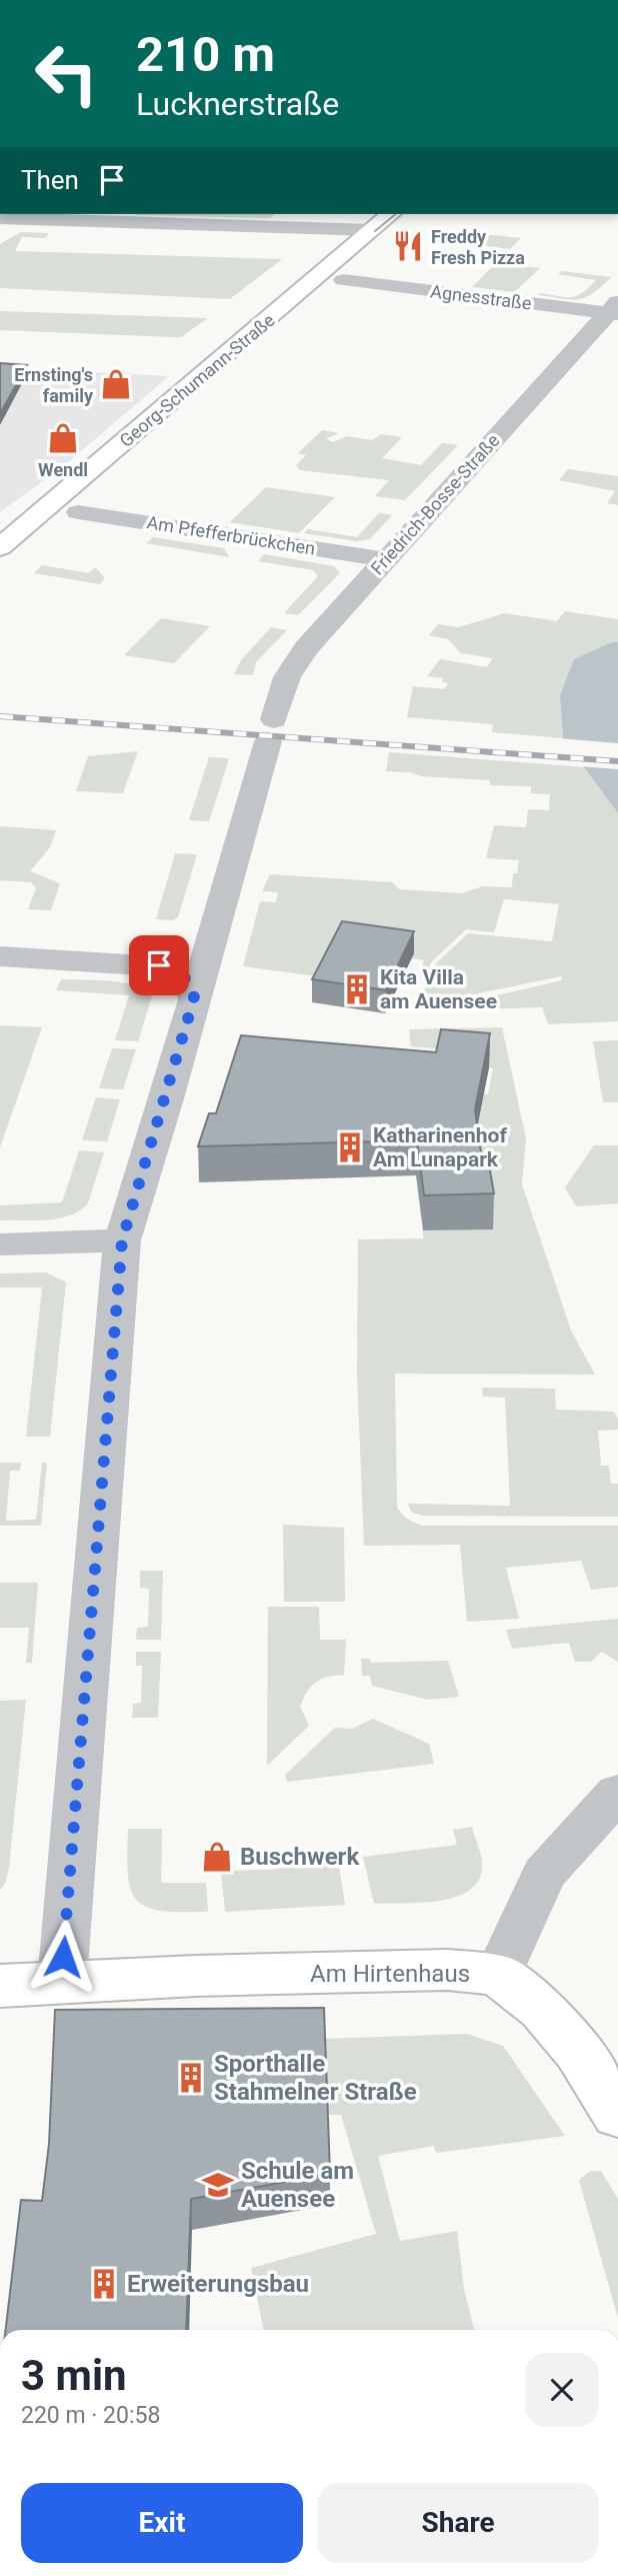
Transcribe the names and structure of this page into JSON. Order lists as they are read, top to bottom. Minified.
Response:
{"streets":{"main road":["Georg-Schumann-Straße","Am Hirtenhaus"],"street":["Agnesstraße","Friedrich-Bosse-Straße","Am Pfefferbrückchen"]},"crossings":[["Agnesstraße","Friedrich-Bosse-Straße"],["Friedrich-Bosse-Straße","Am Pfefferbrückchen"],["Friedrich-Bosse-Straße","Am Hirtenhaus"]],"places":{"restaurant":["Freddy Fresh Pizza"],"shop":["Ernsting's family","Wendl","Buschwerk"],"building":["Kita Villa am Auensee","Katharinenhof Am Lunapark","Sporthalle Stahmelner Straße","Erweiterungsbau"],"school or university":["Schule am Auensee"]},"page":{"turn":["210 m","Lucknerstraße"],"then":"Then","heading":["3 min","220 m · 20:58"],"buttons":["Exit","Share"]}}
